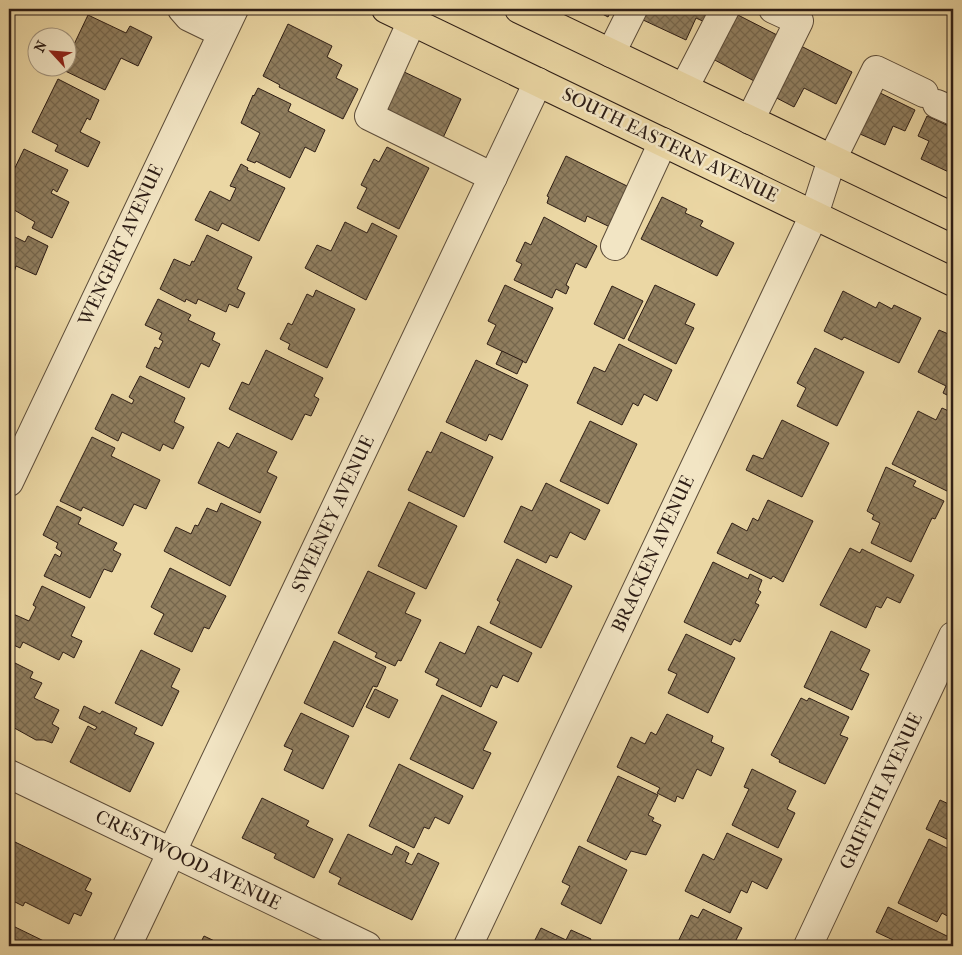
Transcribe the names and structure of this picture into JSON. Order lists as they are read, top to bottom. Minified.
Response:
{"streets":{"main road":["SOUTH EASTERN AVENUE"],"street":["WENGERT AVENUE","SWEENEY AVENUE","BRACKEN AVENUE","GRIFFITH AVENUE","CRESTWOOD AVENUE"]},"crossings":[["SOUTH EASTERN AVENUE","SWEENEY AVENUE"],["SOUTH EASTERN AVENUE","BRACKEN AVENUE"],["SWEENEY AVENUE","CRESTWOOD AVENUE"]],"north":"top left"}
